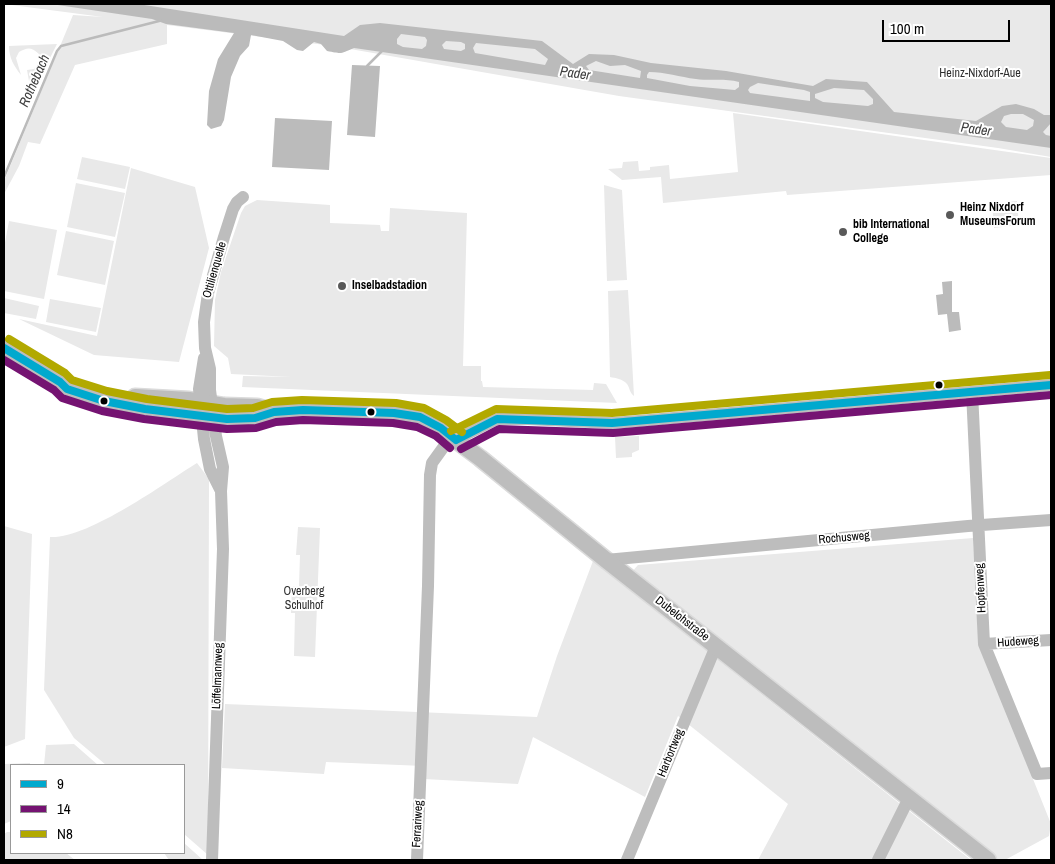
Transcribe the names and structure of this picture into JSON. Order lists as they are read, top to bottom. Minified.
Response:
{"streets":{"main road":["Dubelohstraße"],"street":["Ottilienquelle","Rochusweg","Hopfenweg","Hudeweg","Löffelmannweg","Harbortweg","Ferrariweg"]},"crossings":[["Ottilienquelle","Dubelohstraße"],["Ottilienquelle","Löffelmannweg"],["Rochusweg","Hopfenweg"],["Rochusweg","Dubelohstraße"],["Hopfenweg","Hudeweg"],["Hopfenweg","Ferrariweg"],["Dubelohstraße","Löffelmannweg"],["Dubelohstraße","Harbortweg"],["Dubelohstraße","Ferrariweg"]],"water":["Pader","Rothebach"],"parks":["Heinz-Nixdorf-Aue","Overberg Schulhof"],"places":["Heinz Nixdorf MuseumsForum","bib International College","Inselbadstadion"],"lines":["transit line N8","transit line 9","transit line 14"],"legend":["9","14","N8"],"scale_bar":"100 m"}
